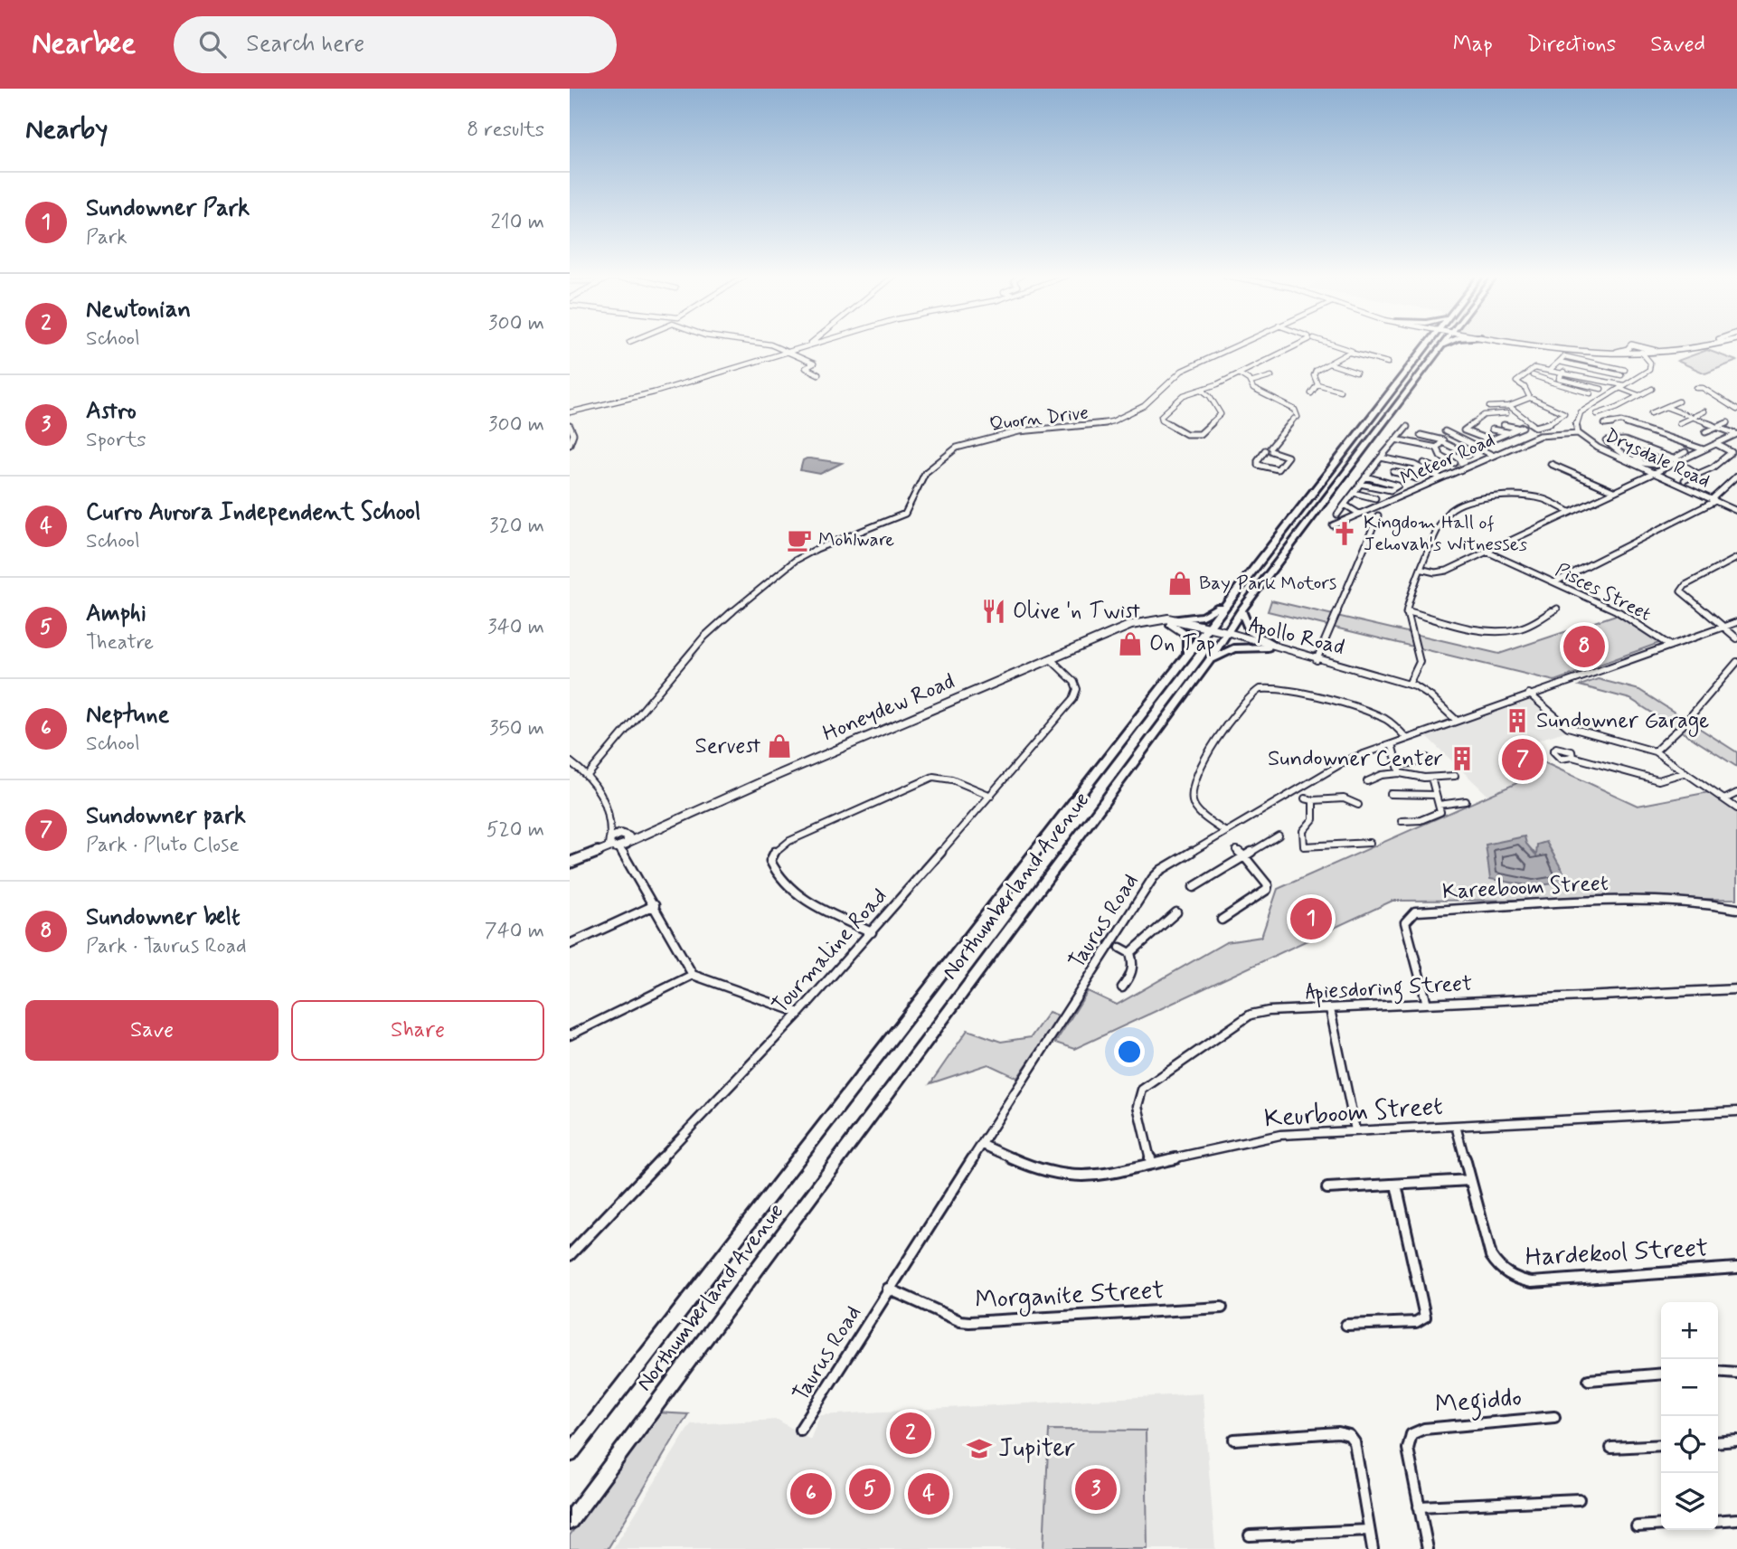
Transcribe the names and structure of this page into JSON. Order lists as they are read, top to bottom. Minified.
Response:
{"streets":{"main road":["Northumberland Avenue"],"street":["Quorn Drive","Drysdale Road","Meteor Road","Pisces Street","Apollo Road","Honeydew Road","Kareeboom Street","Taurus Road","Tourmaline Road","Apiesdoring Street","Keurboom Street","Hardekool Street","Morganite Street","Megiddo"]},"crossings":[["Drysdale Road","Meteor Road"],["Pisces Street","Taurus Road"],["Apollo Road","Honeydew Road"],["Apollo Road","Northumberland Avenue"],["Apollo Road","Taurus Road"],["Honeydew Road","Northumberland Avenue"],["Honeydew Road","Tourmaline Road"],["Kareeboom Street","Apiesdoring Street"],["Taurus Road","Keurboom Street"],["Taurus Road","Morganite Street"],["Apiesdoring Street","Keurboom Street"],["Keurboom Street","Hardekool Street"]],"places":{"church":["Kingdom Hall of Jehovah's Witnesses"],"cafe":["Mohlware"],"shop":["Bay Park Motors","On Tap","Servest"],"restaurant":["Olive 'n Twist"],"building":["Sundowner Garage","Sundowner Center"],"school or university":["Jupiter"]},"page":{"header":"Nearbee","search":"Search here","nav":["Map","Directions","Saved"],"heading":["Nearby","8 results"],"list":[{"mark":"1","name":"Sundowner Park","note":"Park","value":"210 m"},{"mark":"2","name":"Newtonian","note":"School","value":"300 m"},{"mark":"3","name":"Astro","note":"Sports","value":"300 m"},{"mark":"4","name":"Curro Aurora Independent School","note":"School","value":"320 m"},{"mark":"5","name":"Amphi","note":"Theatre","value":"340 m"},{"mark":"6","name":"Neptune","note":"School","value":"350 m"},{"mark":"7","name":"Sundowner park","note":"Park · Pluto Close","value":"520 m"},{"mark":"8","name":"Sundowner belt","note":"Park · Taurus Road","value":"740 m"}],"pins":["8","7","1","2","3","5","4","6"],"buttons":["Save","Share"],"map_buttons":["+","−"]}}
